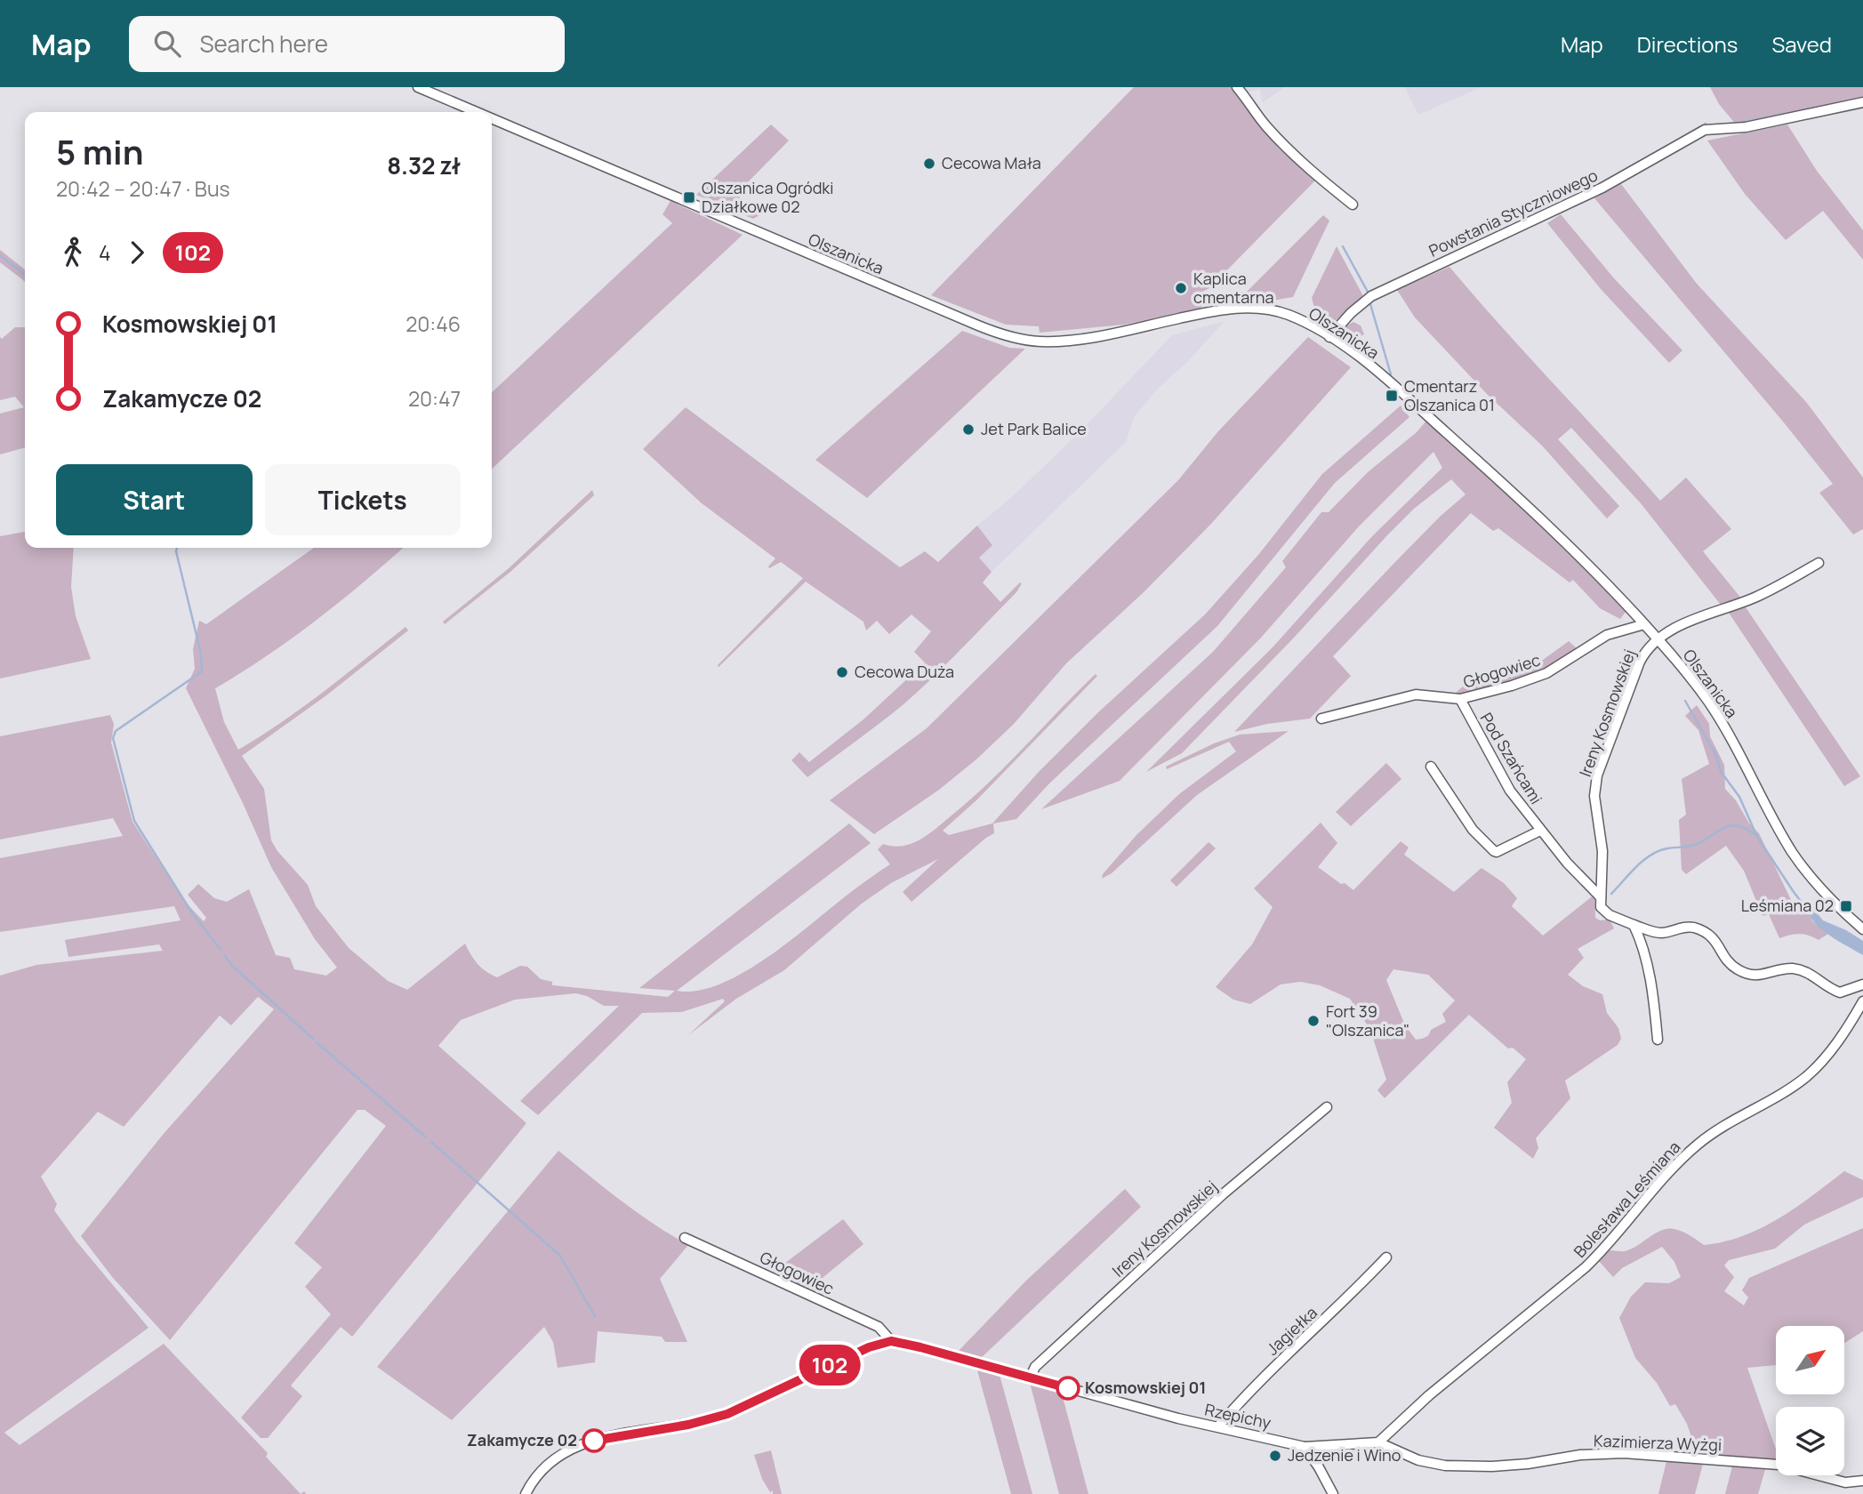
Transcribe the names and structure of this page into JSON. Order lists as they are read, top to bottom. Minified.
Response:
{"streets":{"street":["Powstania Styczniowego","Olszanicka","Głogowiec","Ireny Kosmowskiej","Pod Szańcami","Bolesława Leśmiana","Jagiełka","Rzepichy","Kazimierza Wyżgi"]},"crossings":[["Powstania Styczniowego","Olszanicka"],["Olszanicka","Głogowiec"],["Olszanicka","Ireny Kosmowskiej"],["Głogowiec","Pod Szańcami"],["Głogowiec","Rzepichy"],["Ireny Kosmowskiej","Pod Szańcami"],["Ireny Kosmowskiej","Rzepichy"],["Bolesława Leśmiana","Kazimierza Wyżgi"],["Jagiełka","Rzepichy"]],"places":{"other":["Cecowa Mała","Kaplica cmentarna","Jet Park Balice","Cecowa Duża","Fort 39 \"Olszanica\"","Kosmowskiej 01","Zakamycze 02","Jedzenie i Wino"],"transit":["Olszanica Ogródki Działkowe 02","Cmentarz Olszanica 01","Leśmiana 02"]},"lines":["bus line 102"],"north":"top right","page":{"header":"Map","search":"Search here","nav":["Map","Directions","Saved"],"on_map":"102","heading":["5 min","20:42 – 20:47 · Bus","8.32 zł"],"legs":["4","102"],"list":[{"name":"Kosmowskiej 01","value":"20:46"},{"name":"Zakamycze 02","value":"20:47"}],"buttons":["Start","Tickets"]}}
